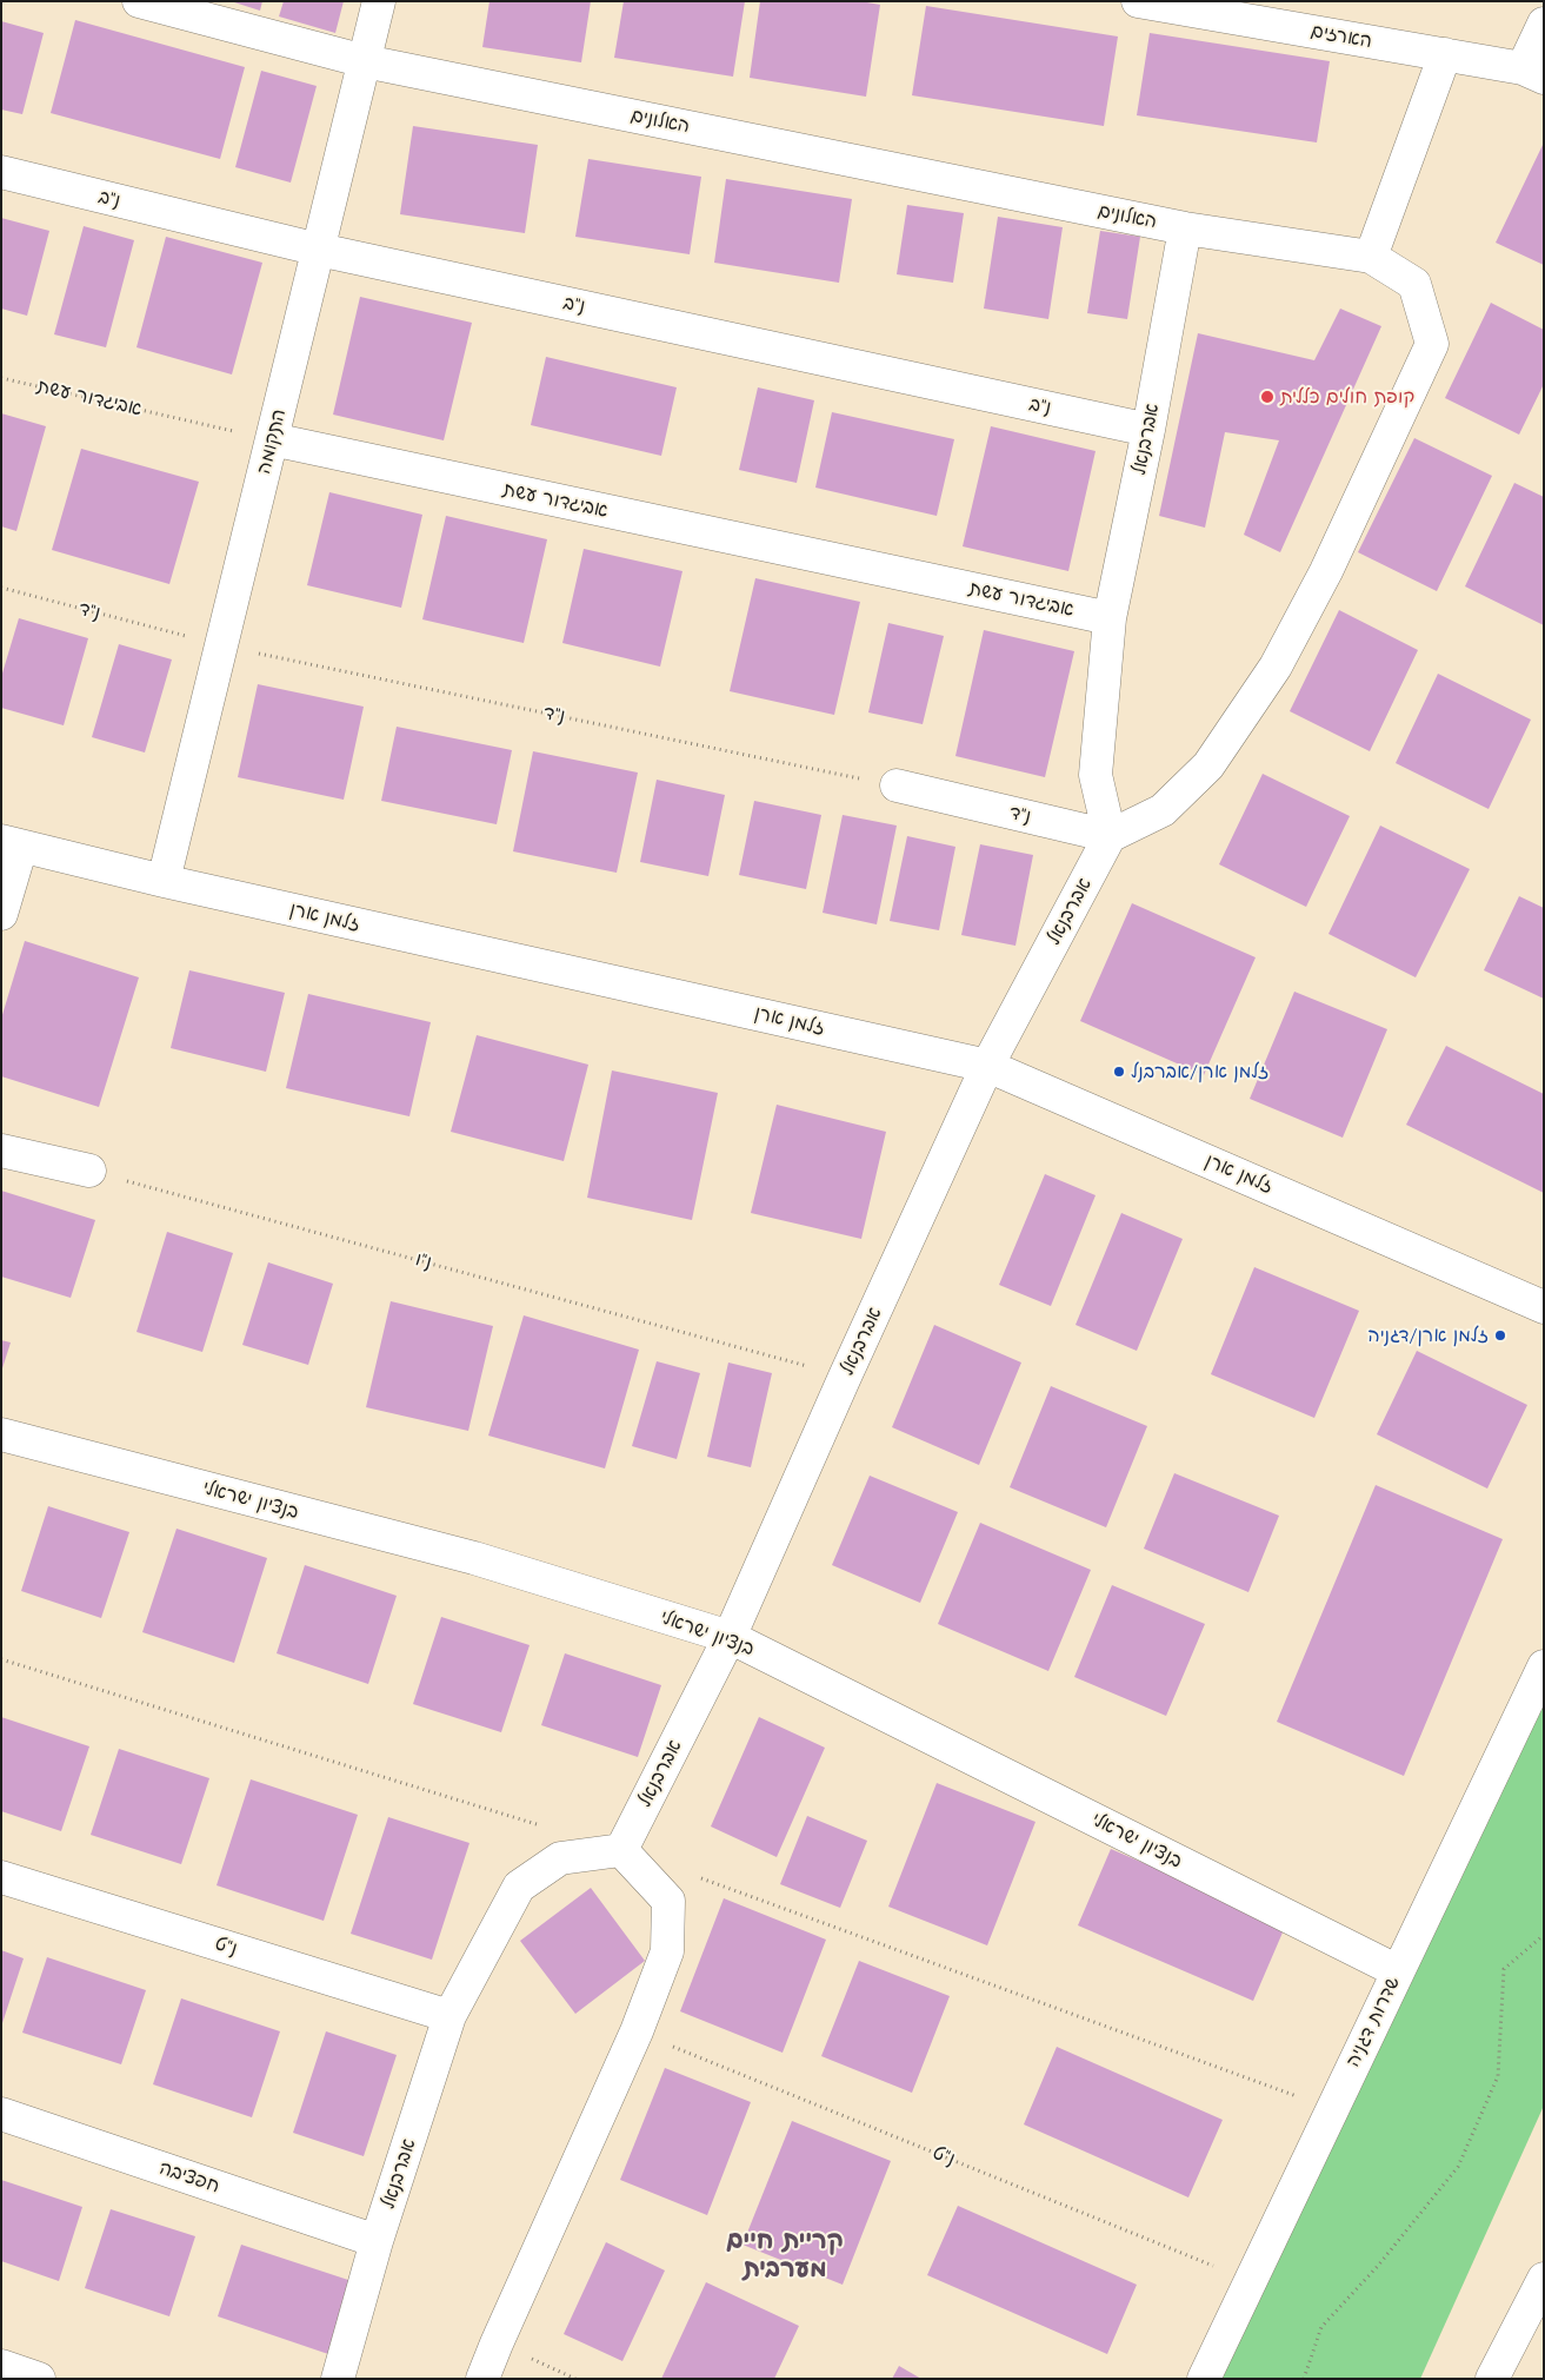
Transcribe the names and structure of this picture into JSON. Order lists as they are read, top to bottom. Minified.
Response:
{"streets":{"street":["הארזים","האלונים","נ\"ב","אביגדור עשת","אברבנאל","התקומה","נ\"ד","זלמן ארן","בנציון ישראלי","נ\"ט","שדרות דגניה","חפציבה"],"path":["נ\"ו"]},"crossings":[["האלונים","אברבנאל"],["האלונים","התקומה"],["נ\"ב","אברבנאל"],["נ\"ב","התקומה"],["אביגדור עשת","אברבנאל"],["אביגדור עשת","התקומה"],["אברבנאל","נ\"ד"],["אברבנאל","זלמן ארן"],["אברבנאל","נ\"ו"],["אברבנאל","בנציון ישראלי"],["אברבנאל","נ\"ט"],["אברבנאל","חפציבה"],["התקומה","נ\"ד"],["התקומה","זלמן ארן"],["בנציון ישראלי","שדרות דגניה"],["נ\"ט","שדרות דגניה"]],"districts":["קריית חיים מערבית"],"places":["קופת חולים כללית","זלמן ארן/אברבנל","זלמן ארן/דגניה"]}
